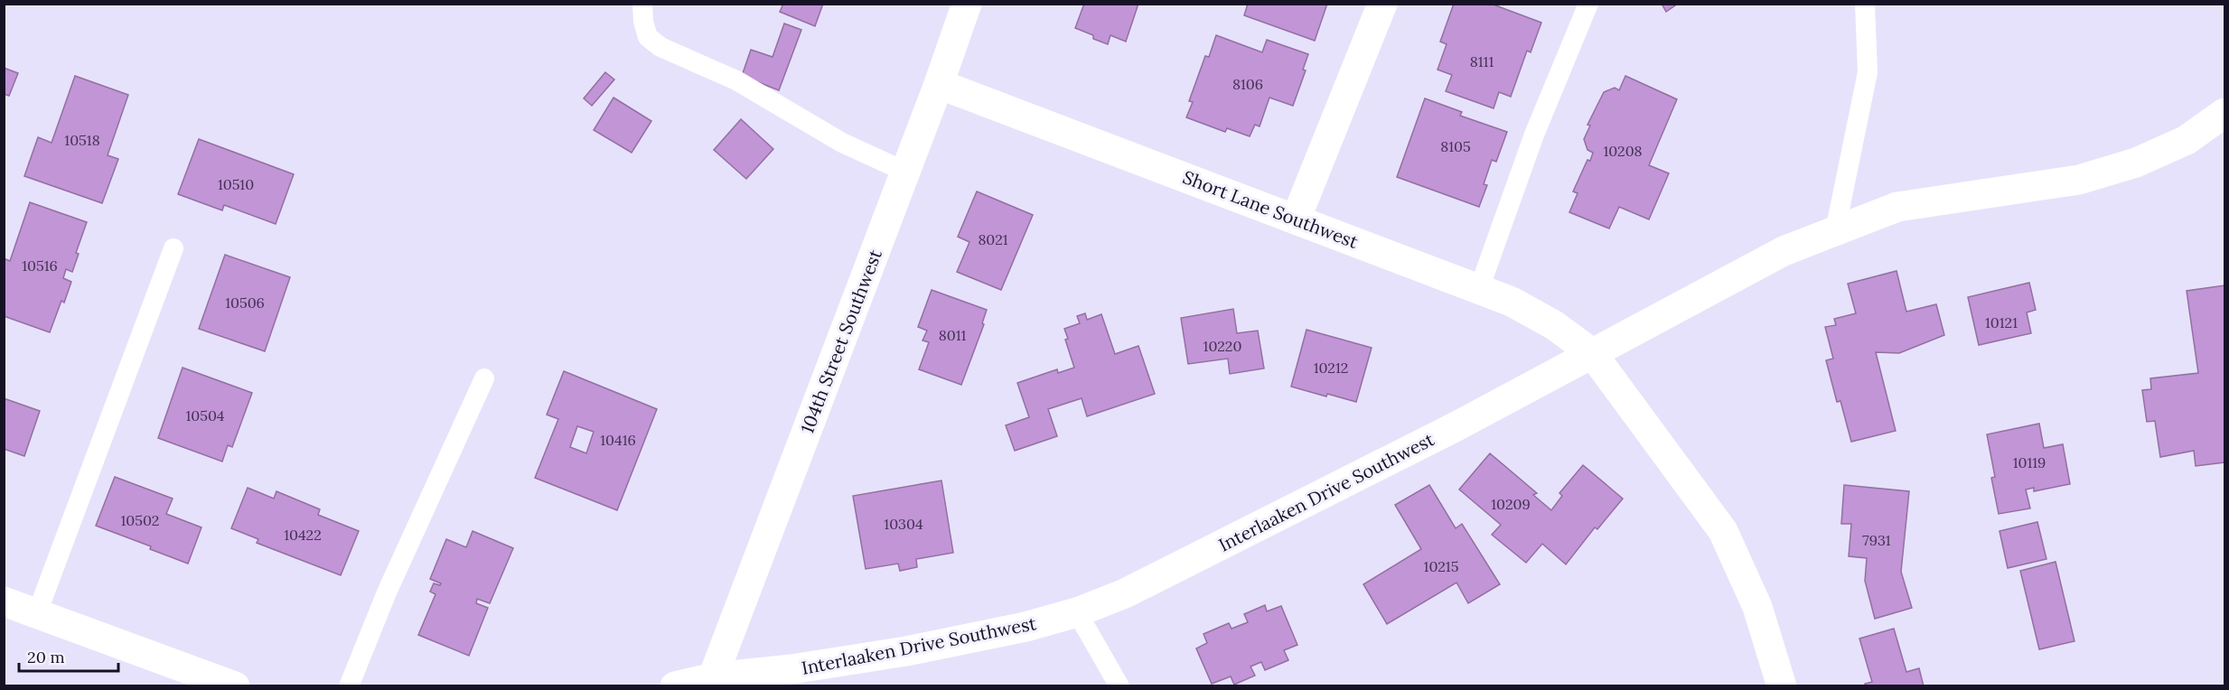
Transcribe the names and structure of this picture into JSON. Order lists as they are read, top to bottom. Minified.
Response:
{"streets":{"street":["Short Lane Southwest","104th Street Southwest","Interlaaken Drive Southwest"]},"crossings":[["Short Lane Southwest","104th Street Southwest"],["Short Lane Southwest","Interlaaken Drive Southwest"],["104th Street Southwest","Interlaaken Drive Southwest"]],"house_numbers":["8111","8106","10518","8105","10208","10510","8021","10516","10506","10121","8011","10220","10212","10504","10416","10119","10209","10502","10304","10422","7931","10215"],"scale_bar":"20 m"}
